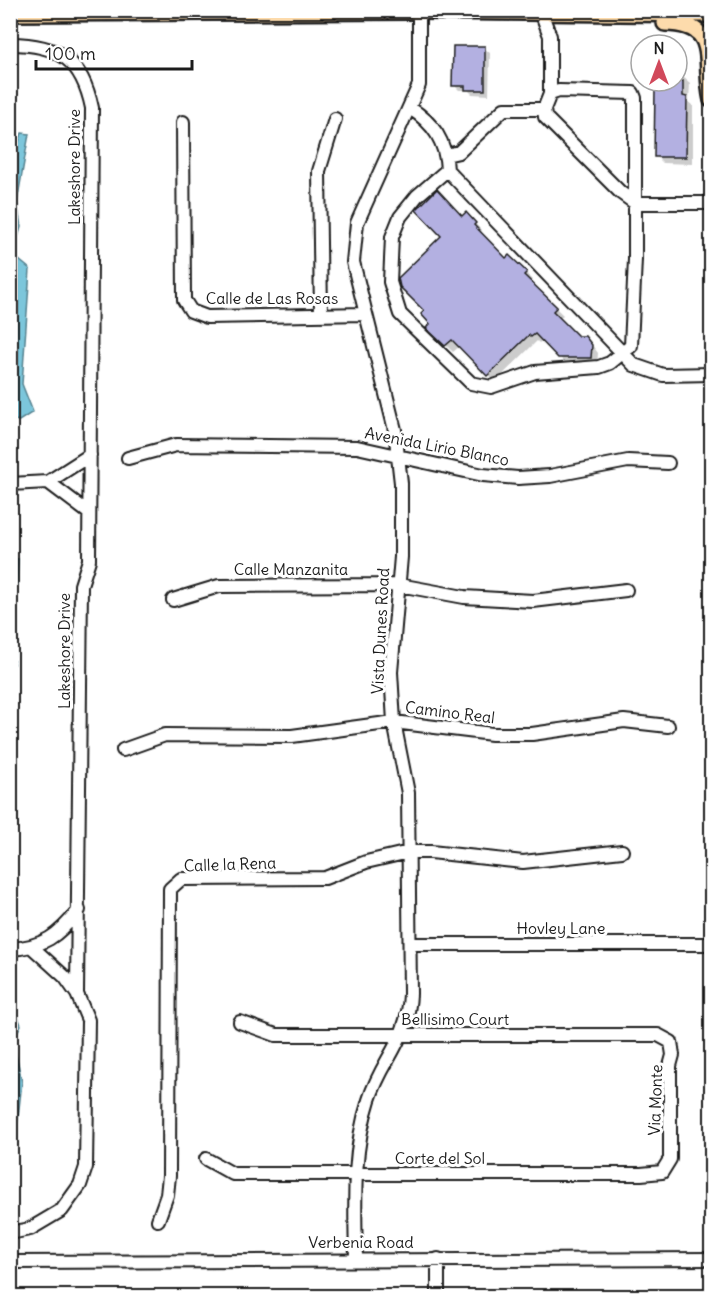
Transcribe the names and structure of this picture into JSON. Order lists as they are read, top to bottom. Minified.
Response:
{"streets":{"street":["Lakeshore Drive","Calle de Las Rosas","Avenida Lirio Blanco","Calle Manzanita","Vista Dunes Road","Camino Real","Calle la Rena","Hovley Lane","Bellisimo Court","Via Monte","Corte del Sol","Verbenia Road"]},"crossings":[["Calle de Las Rosas","Vista Dunes Road"],["Avenida Lirio Blanco","Vista Dunes Road"],["Calle Manzanita","Vista Dunes Road"],["Vista Dunes Road","Camino Real"],["Vista Dunes Road","Calle la Rena"],["Vista Dunes Road","Hovley Lane"],["Vista Dunes Road","Bellisimo Court"],["Vista Dunes Road","Corte del Sol"],["Vista Dunes Road","Verbenia Road"],["Bellisimo Court","Via Monte"],["Via Monte","Corte del Sol"]],"scale_bar":"100 m","north":"top"}
